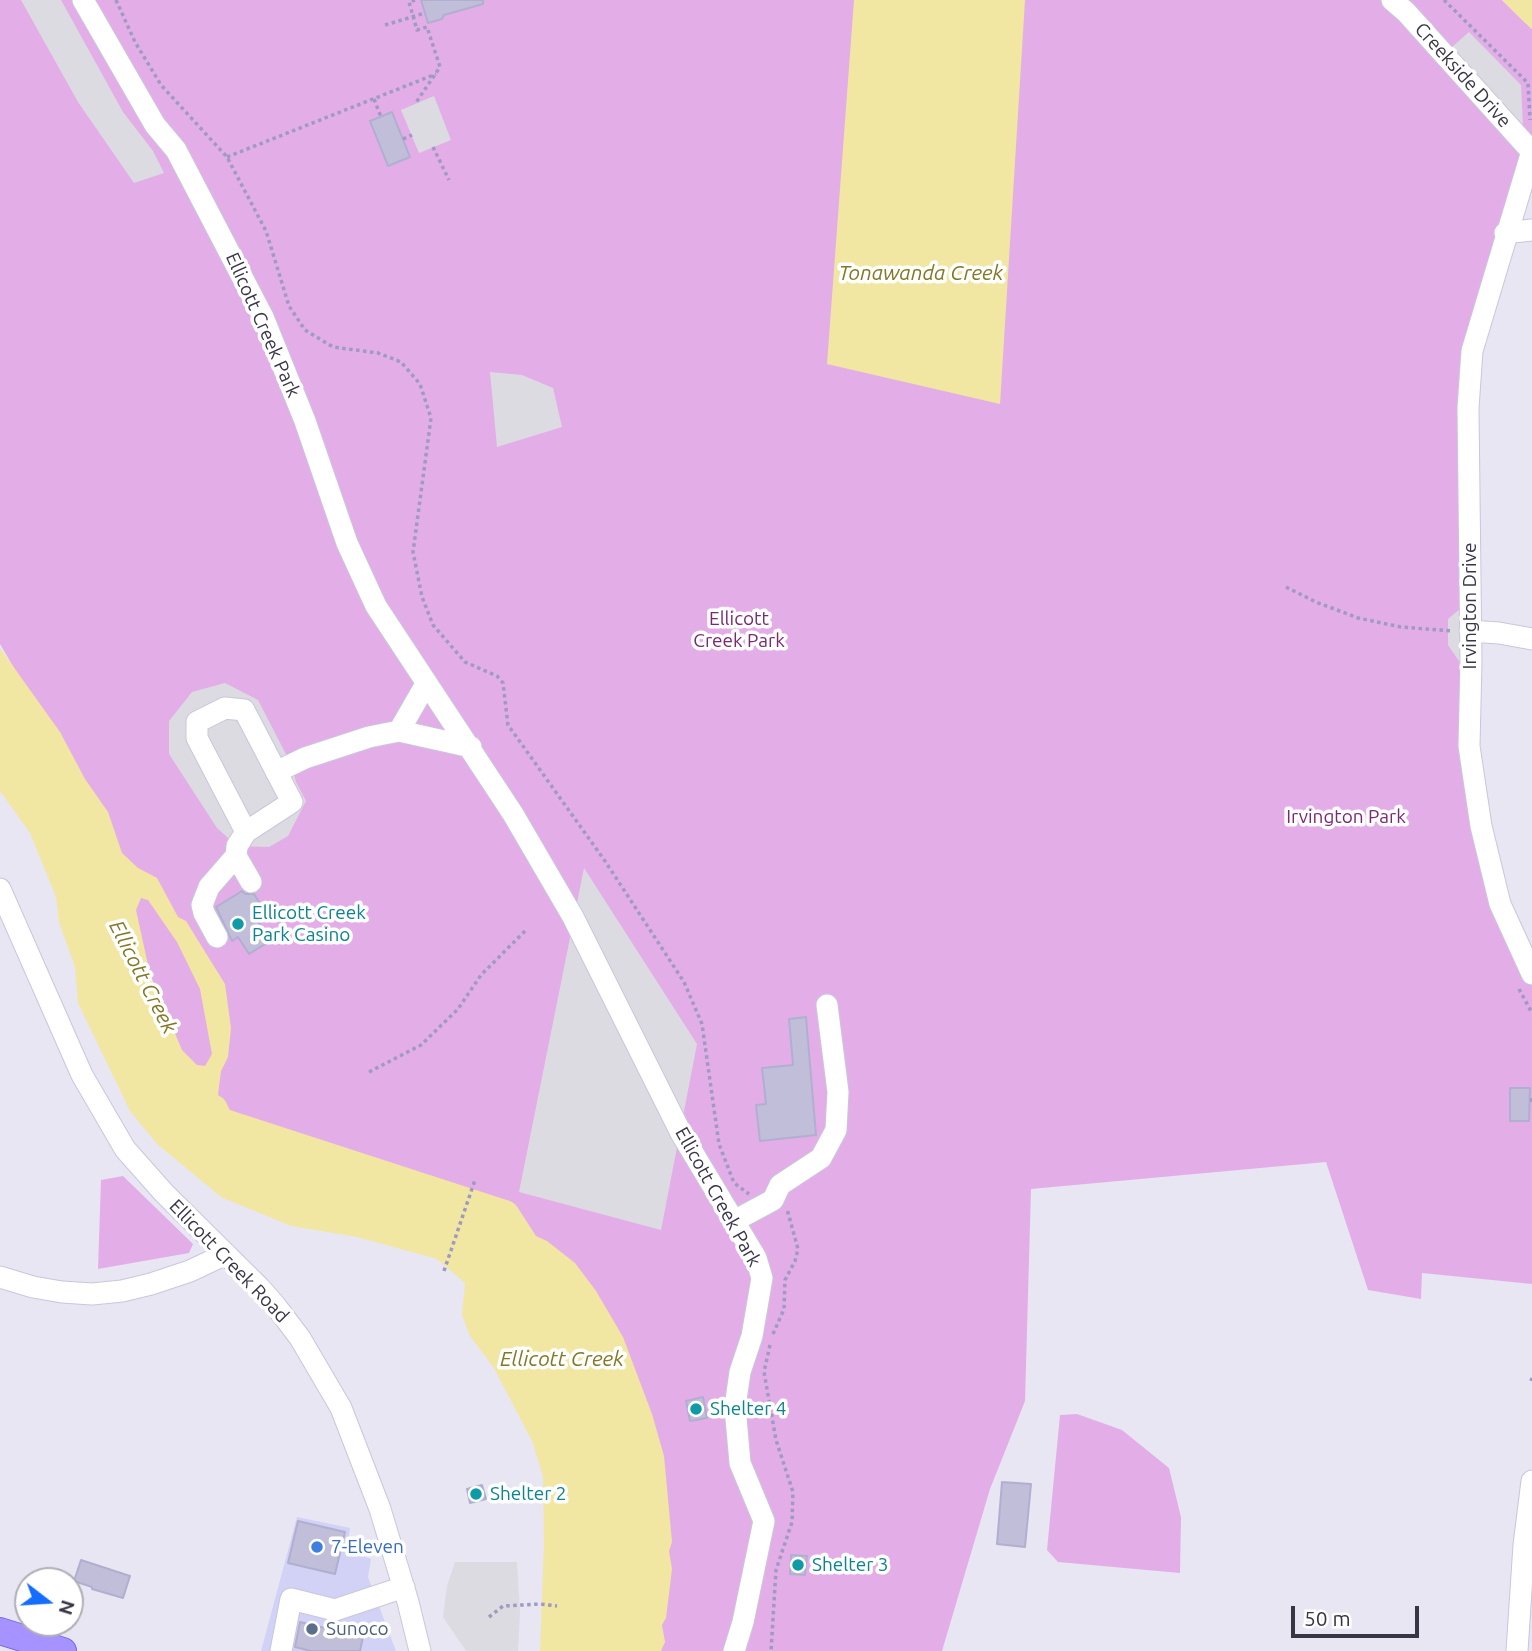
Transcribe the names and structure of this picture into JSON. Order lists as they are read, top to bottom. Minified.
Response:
{"streets":{"street":["Creekside Drive","Ellicott Creek Park","Irvington Drive","Ellicott Creek Road"]},"crossings":[["Creekside Drive","Irvington Drive"]],"water":["Tonawanda Creek","Ellicott Creek"],"parks":["Ellicott Creek Park","Irvington Park"],"places":["Ellicott Creek Park Casino","Shelter 4","Shelter 2","7-Eleven","Shelter 3","Sunoco"],"scale_bar":"50 m","north":"right"}
